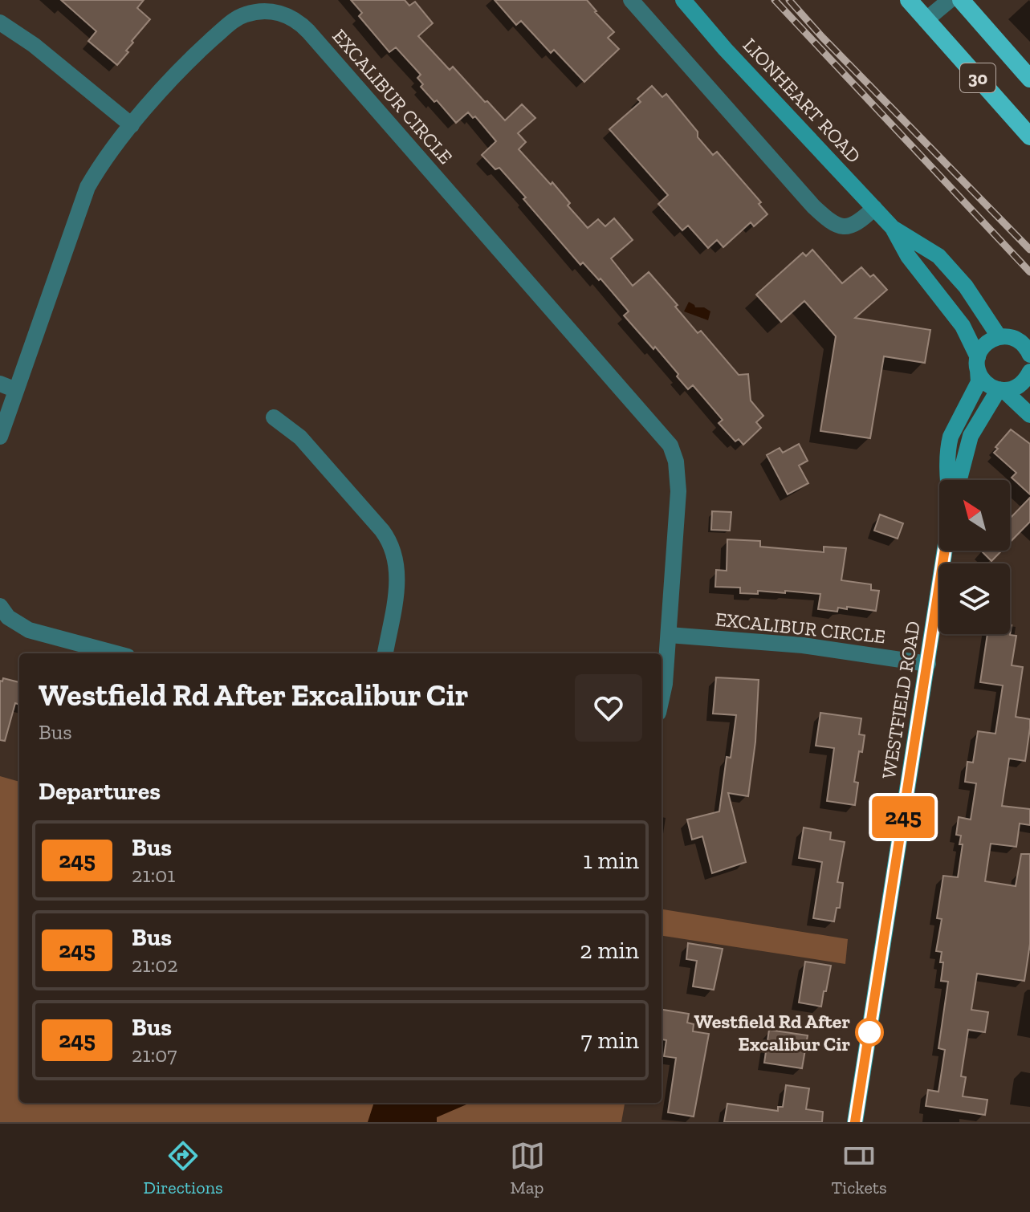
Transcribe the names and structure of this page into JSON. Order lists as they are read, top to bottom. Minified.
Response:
{"streets":{"highway":["30"],"main road":["LIONHEART ROAD","WESTFIELD ROAD"],"street":["EXCALIBUR CIRCLE"]},"crossings":[["EXCALIBUR CIRCLE","WESTFIELD ROAD"]],"places":["Westfield Rd After Excalibur Cir"],"lines":["bus line 245"],"north":"top left","page":{"on_map":"245","heading":[["Westfield Rd After Excalibur Cir","Bus"],"Departures"],"list":[{"mark":"245","name":"Bus","note":"21:01","value":"1 min"},{"mark":"245","name":"Bus","note":"21:02","value":"2 min"},{"mark":"245","name":"Bus","note":"21:07","value":"7 min"}],"tabs":["Directions","Map","Tickets"]}}
